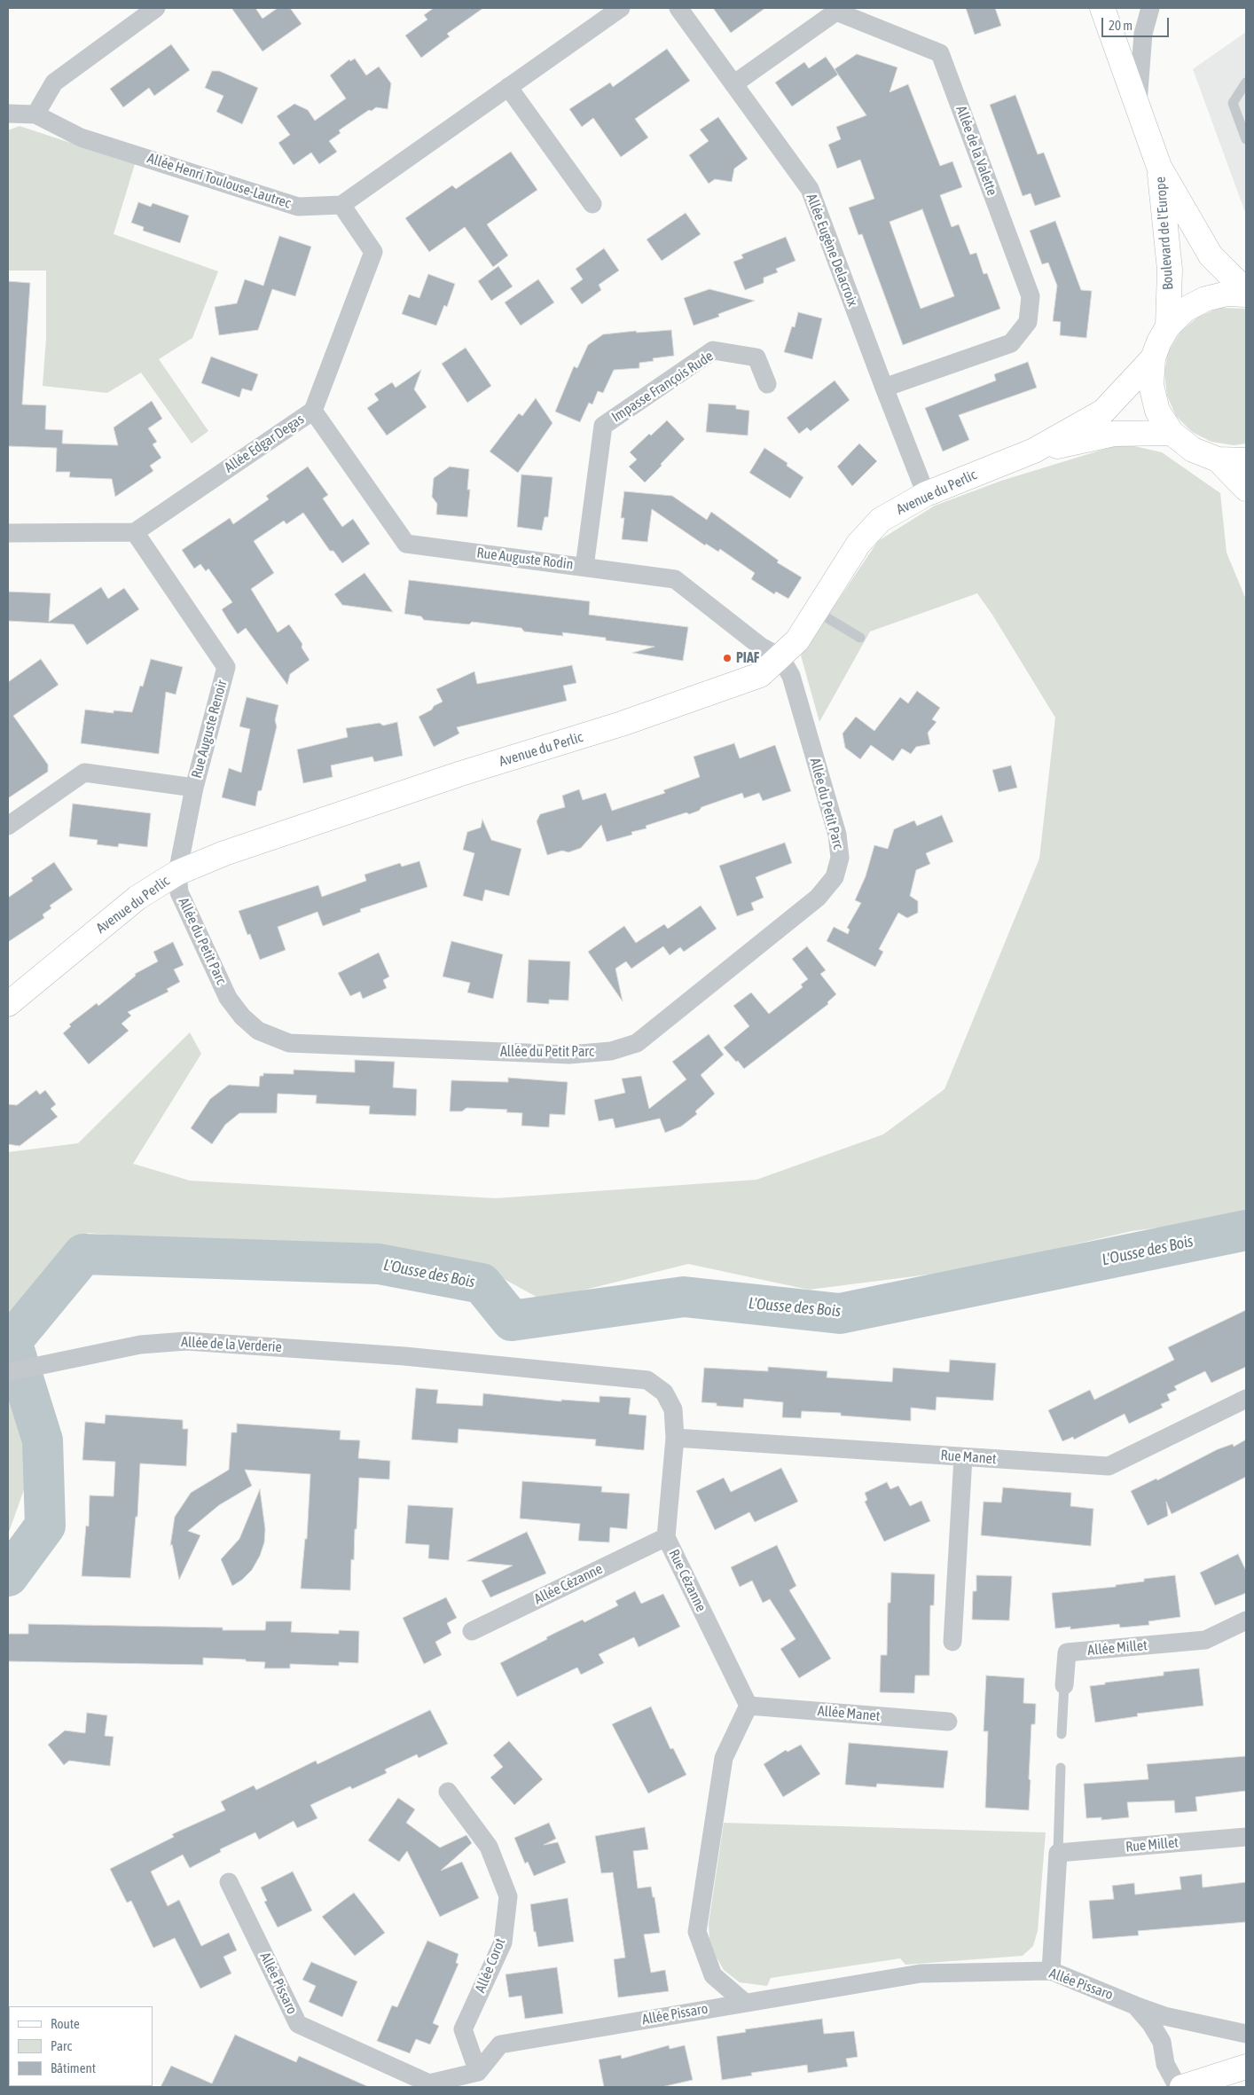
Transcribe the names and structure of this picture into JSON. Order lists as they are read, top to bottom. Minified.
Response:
{"streets":{"street":["Allée de la Valette","Allée Henri Toulouse-Lautrec","Boulevard de l'Europe","Allée Eugène Delacroix","Impasse François Rude","Allée Edgar Degas","Avenue du Perlic","Rue Auguste Rodin","Rue Auguste Renoir","Allée du Petit Parc","Allée de la Verderie","Rue Manet","Rue Cézanne","Allée Cézanne","Allée Millet","Allée Manet","Rue Millet","Allée Corot","Allée Pissaro"]},"crossings":[["Allée de la Valette","Allée Eugène Delacroix"],["Allée Henri Toulouse-Lautrec","Allée Edgar Degas"],["Allée Eugène Delacroix","Avenue du Perlic"],["Impasse François Rude","Rue Auguste Rodin"],["Allée Edgar Degas","Rue Auguste Rodin"],["Allée Edgar Degas","Rue Auguste Renoir"],["Avenue du Perlic","Rue Auguste Rodin"],["Avenue du Perlic","Rue Auguste Renoir"],["Avenue du Perlic","Allée du Petit Parc"],["Rue Auguste Rodin","Allée du Petit Parc"],["Rue Auguste Renoir","Allée du Petit Parc"],["Allée de la Verderie","Rue Cézanne"],["Rue Manet","Rue Cézanne"],["Rue Cézanne","Allée Cézanne"],["Rue Cézanne","Allée Manet"],["Allée Corot","Allée Pissaro"]],"water":["L'Ousse des Bois"],"places":["PIAF"],"legend":["Route","Parc","Bâtiment"],"scale_bar":"20 m"}
